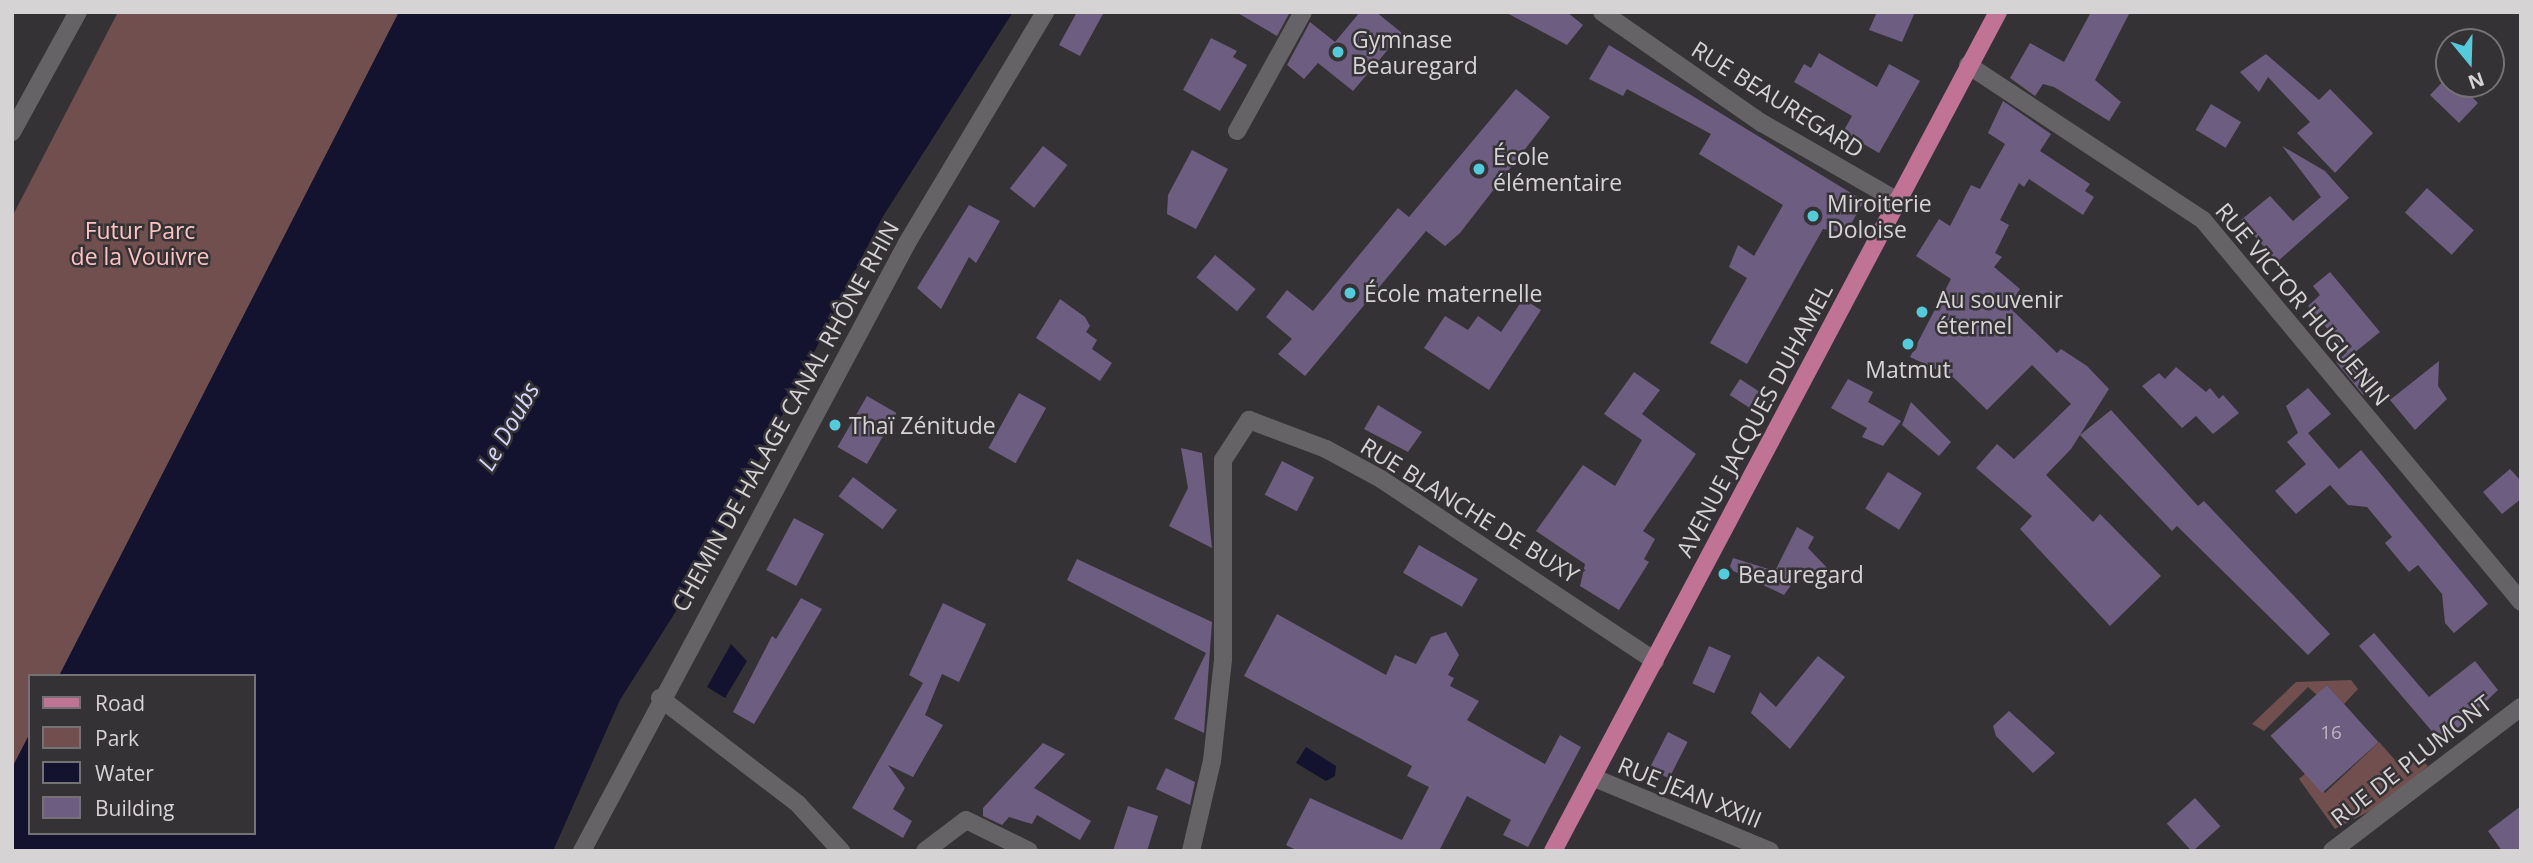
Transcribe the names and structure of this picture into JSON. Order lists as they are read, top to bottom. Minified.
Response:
{"streets":{"main road":["AVENUE JACQUES DUHAMEL"],"street":["RUE BEAUREGARD","RUE VICTOR HUGUENIN","CHEMIN DE HALAGE CANAL RHÔNE RHIN","RUE BLANCHE DE BUXY","RUE DE PLUMONT","RUE JEAN XXIII"]},"crossings":[["RUE BEAUREGARD","AVENUE JACQUES DUHAMEL"],["RUE VICTOR HUGUENIN","AVENUE JACQUES DUHAMEL"],["AVENUE JACQUES DUHAMEL","RUE BLANCHE DE BUXY"],["AVENUE JACQUES DUHAMEL","RUE JEAN XXIII"]],"water":["Le Doubs"],"parks":["Futur Parc de la Vouivre"],"places":["Gymnase Beauregard","École élémentaire","Miroiterie Doloise","École maternelle","Au souvenir éternel","Matmut","Thaï Zénitude","Beauregard"],"house_numbers":["16"],"legend":["Road","Park","Water","Building"],"north":"bottom"}
